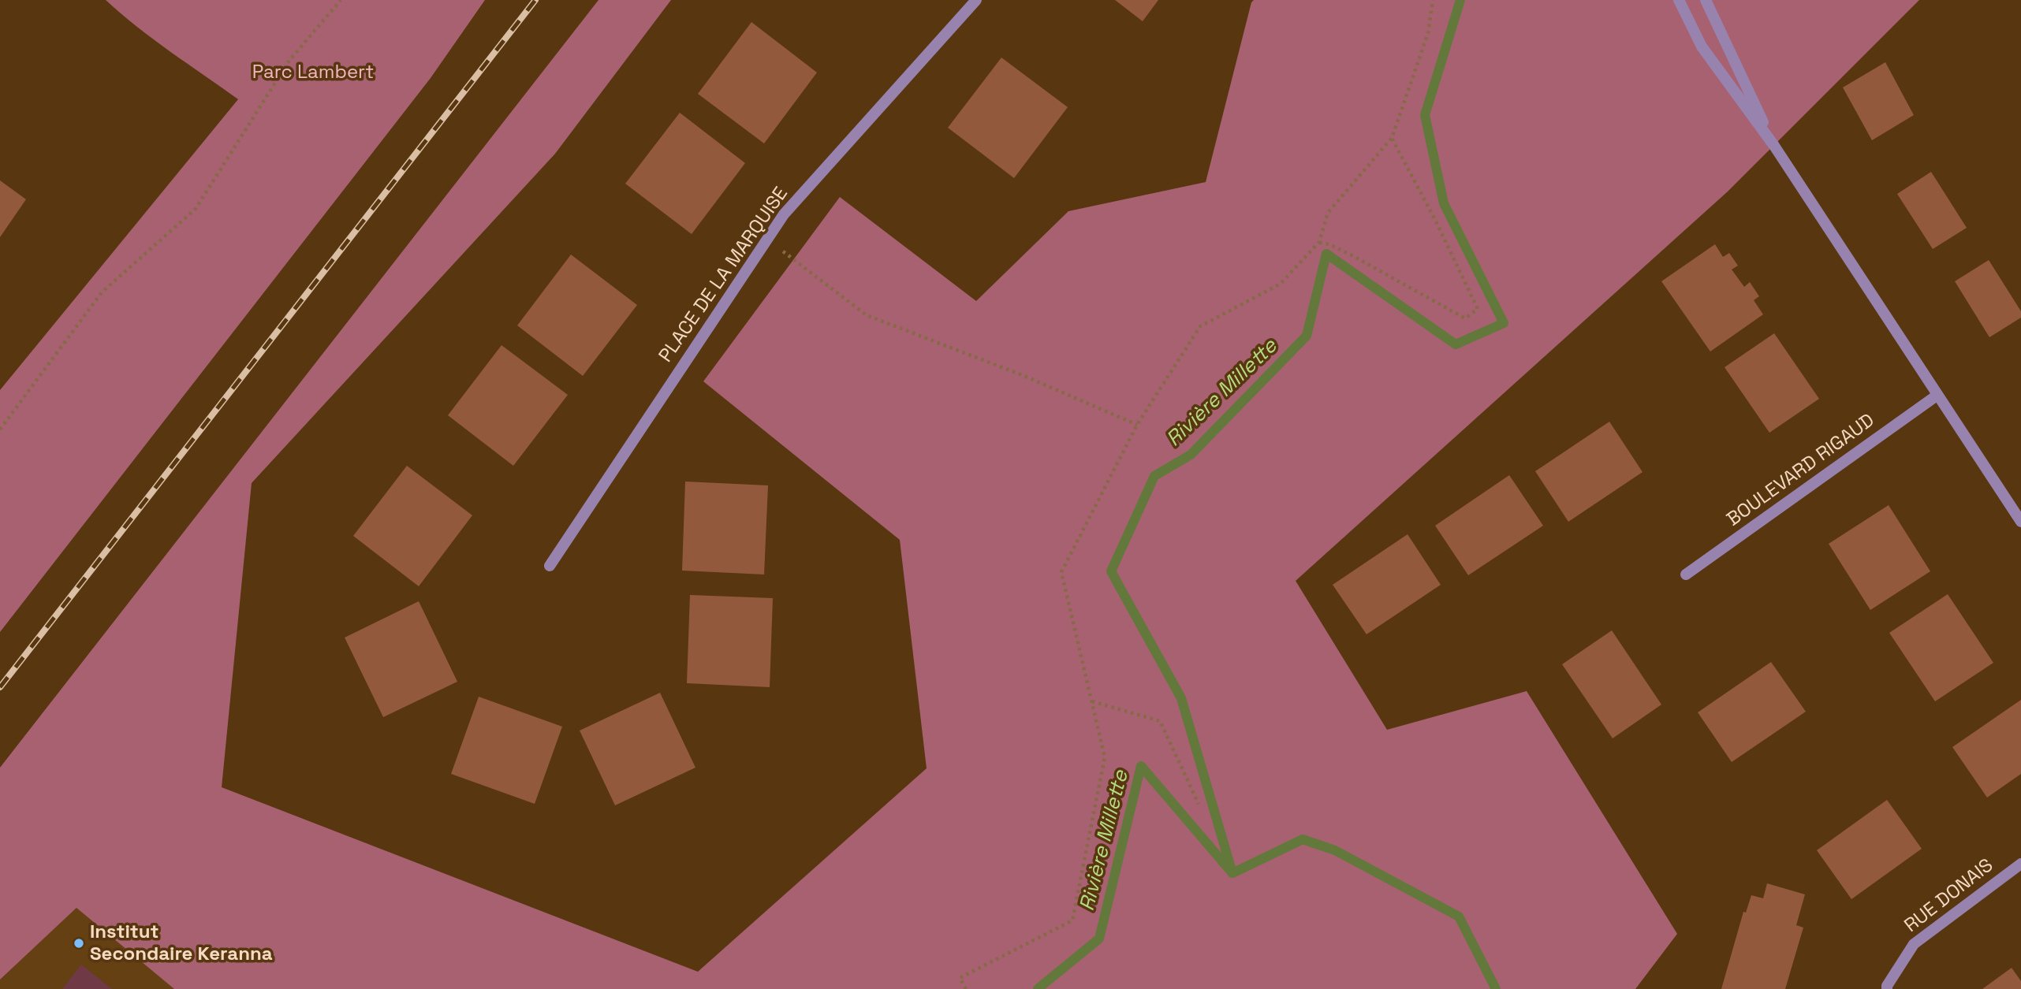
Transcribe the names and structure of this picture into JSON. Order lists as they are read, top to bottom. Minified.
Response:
{"streets":{"street":["PLACE DE LA MARQUISE","BOULEVARD RIGAUD","RUE DONAIS"]},"water":["Rivière Millette"],"parks":["Parc Lambert"],"places":["Institut Secondaire Keranna"]}
